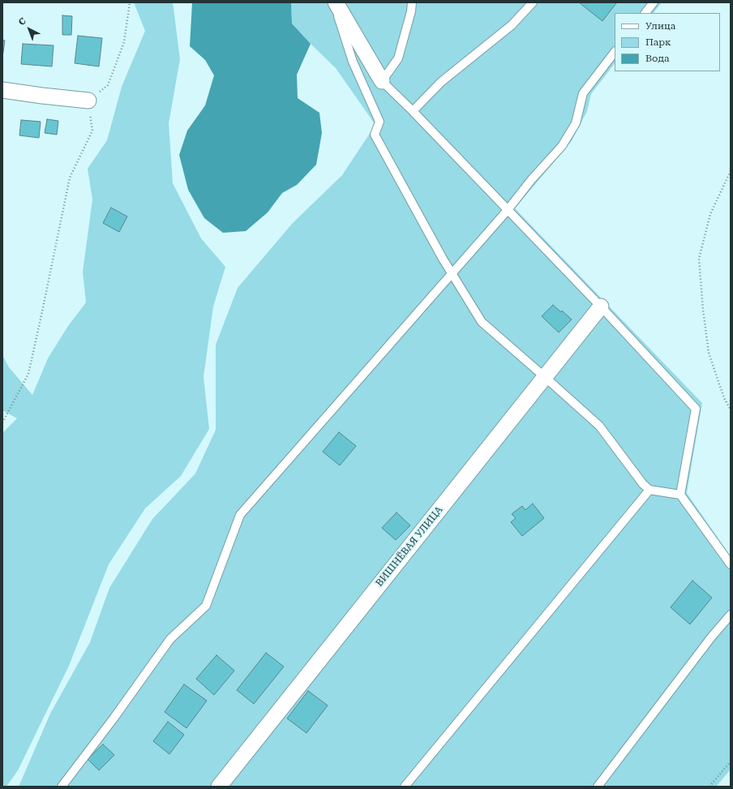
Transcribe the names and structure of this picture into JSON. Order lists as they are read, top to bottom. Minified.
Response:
{"streets":{"street":["ВИШНЁВАЯ УЛИЦА"]},"legend":["Улица","Парк","Вода"],"north":"top left"}
